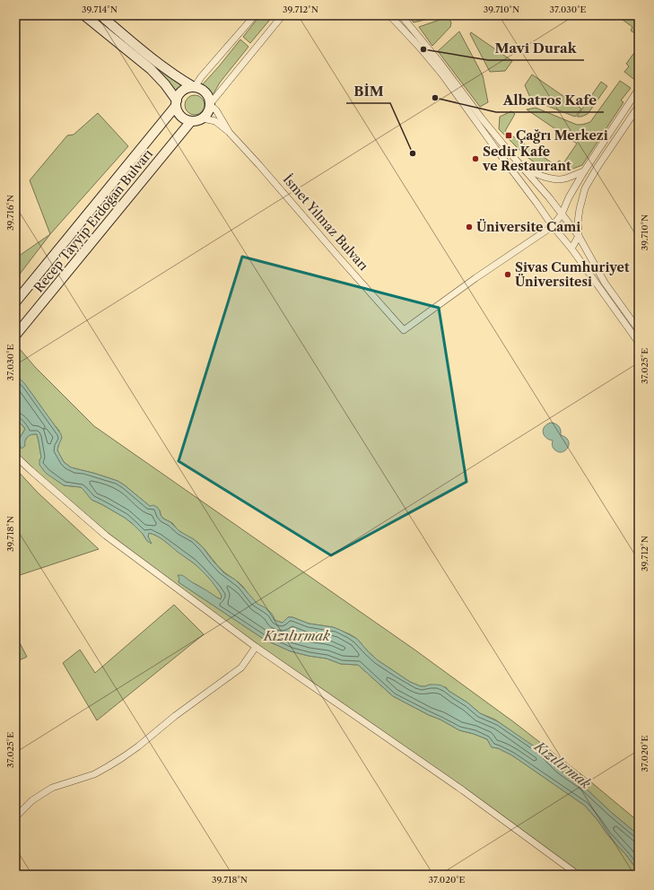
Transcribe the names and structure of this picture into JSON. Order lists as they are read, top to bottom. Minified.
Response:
{"streets":{"street":["Recep Tayyip Erdoğan Bulvarı","İsmet Yılmaz Bulvarı"]},"crossings":[["Recep Tayyip Erdoğan Bulvarı","İsmet Yılmaz Bulvarı"]],"water":["Kızılırmak"],"places":{"other":["Mavi Durak","Albatros Kafe","BİM","Sedir Kafe ve Restaurant","Üniversite Cami","Sivas Cumhuriyet Üniversitesi"],"transit":["Çağrı Merkezi"]},"coordinates":["39.714°N","39.712°N","39.710°N","37.030°E","39.716°N","37.025°E","39.718°N","37.020°E"]}
